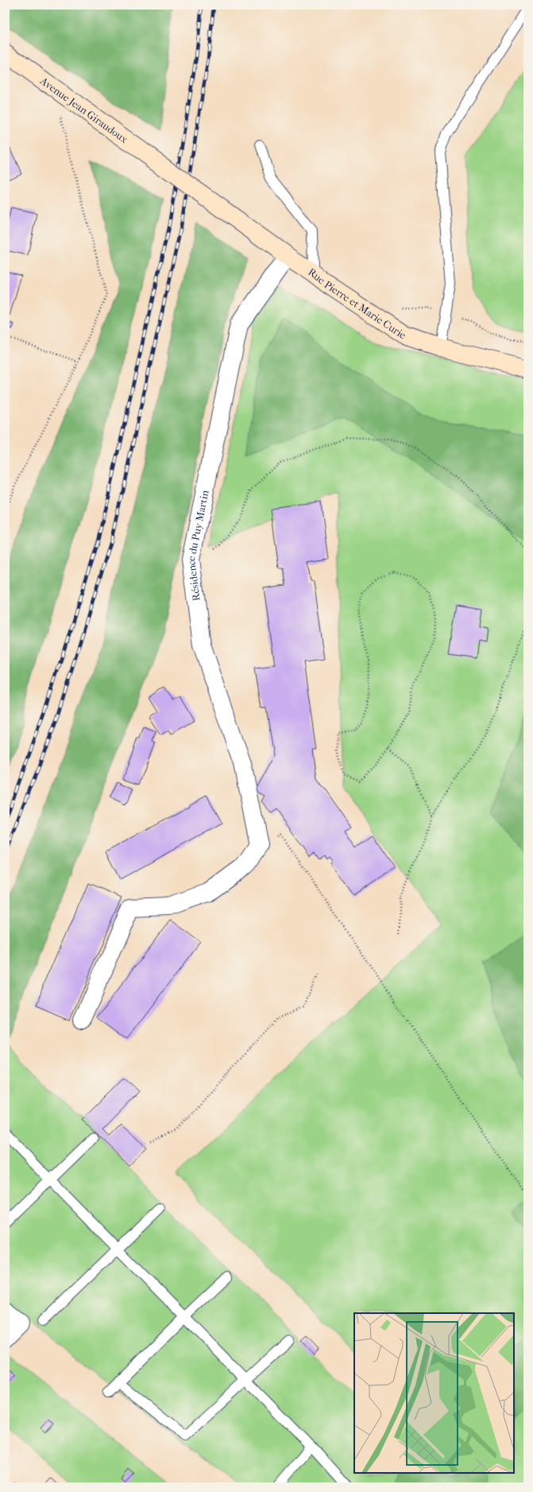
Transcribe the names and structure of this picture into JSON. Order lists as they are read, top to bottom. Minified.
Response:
{"streets":{"street":["Avenue Jean Giraudoux","Rue Pierre et Marie Curie","Résidence du Puy Martin"]},"crossings":[["Avenue Jean Giraudoux","Rue Pierre et Marie Curie"],["Rue Pierre et Marie Curie","Résidence du Puy Martin"]]}
